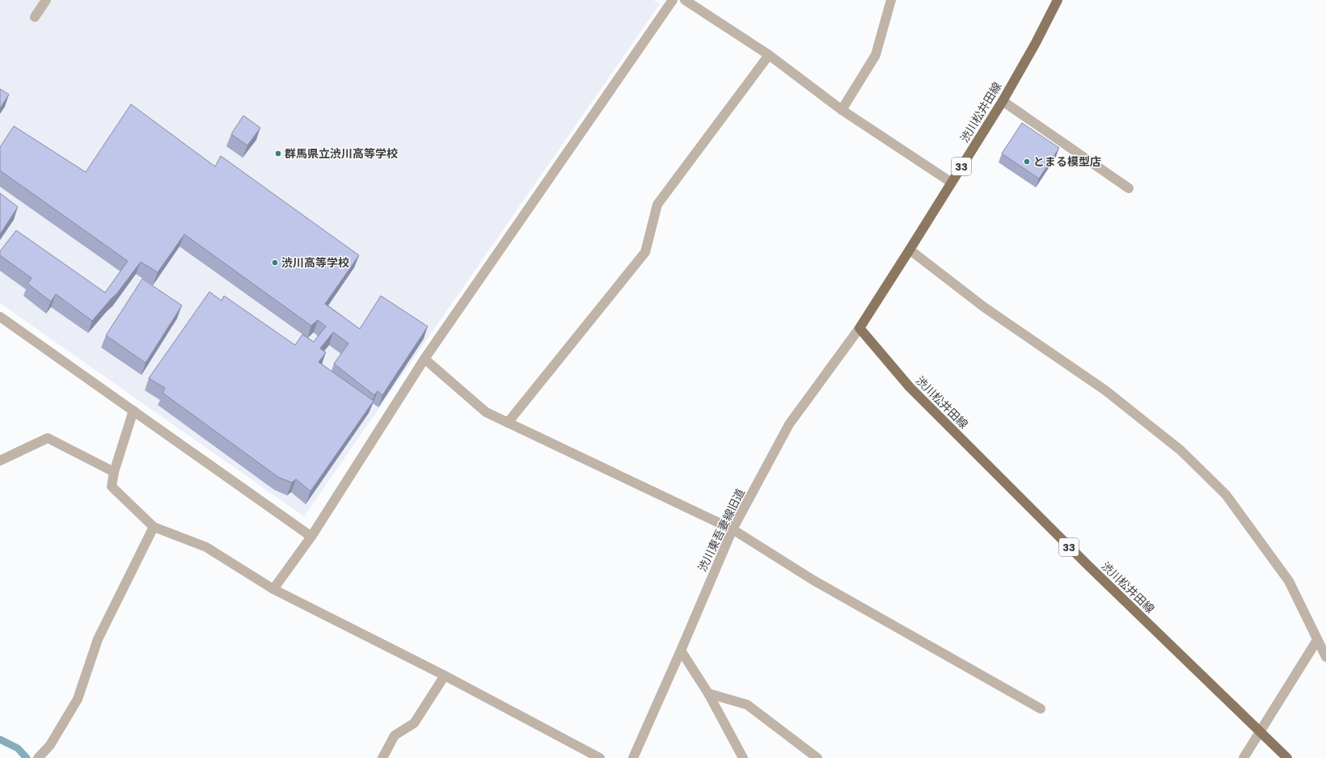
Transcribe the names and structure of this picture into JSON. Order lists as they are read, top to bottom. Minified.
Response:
{"streets":{"main road":["渋川松井田線","33"],"street":["渋川東吾妻線旧道"]},"crossings":[["渋川松井田線","渋川東吾妻線旧道"]],"places":["群馬県立渋川高等学校","とまる模型店","渋川高等学校"]}
